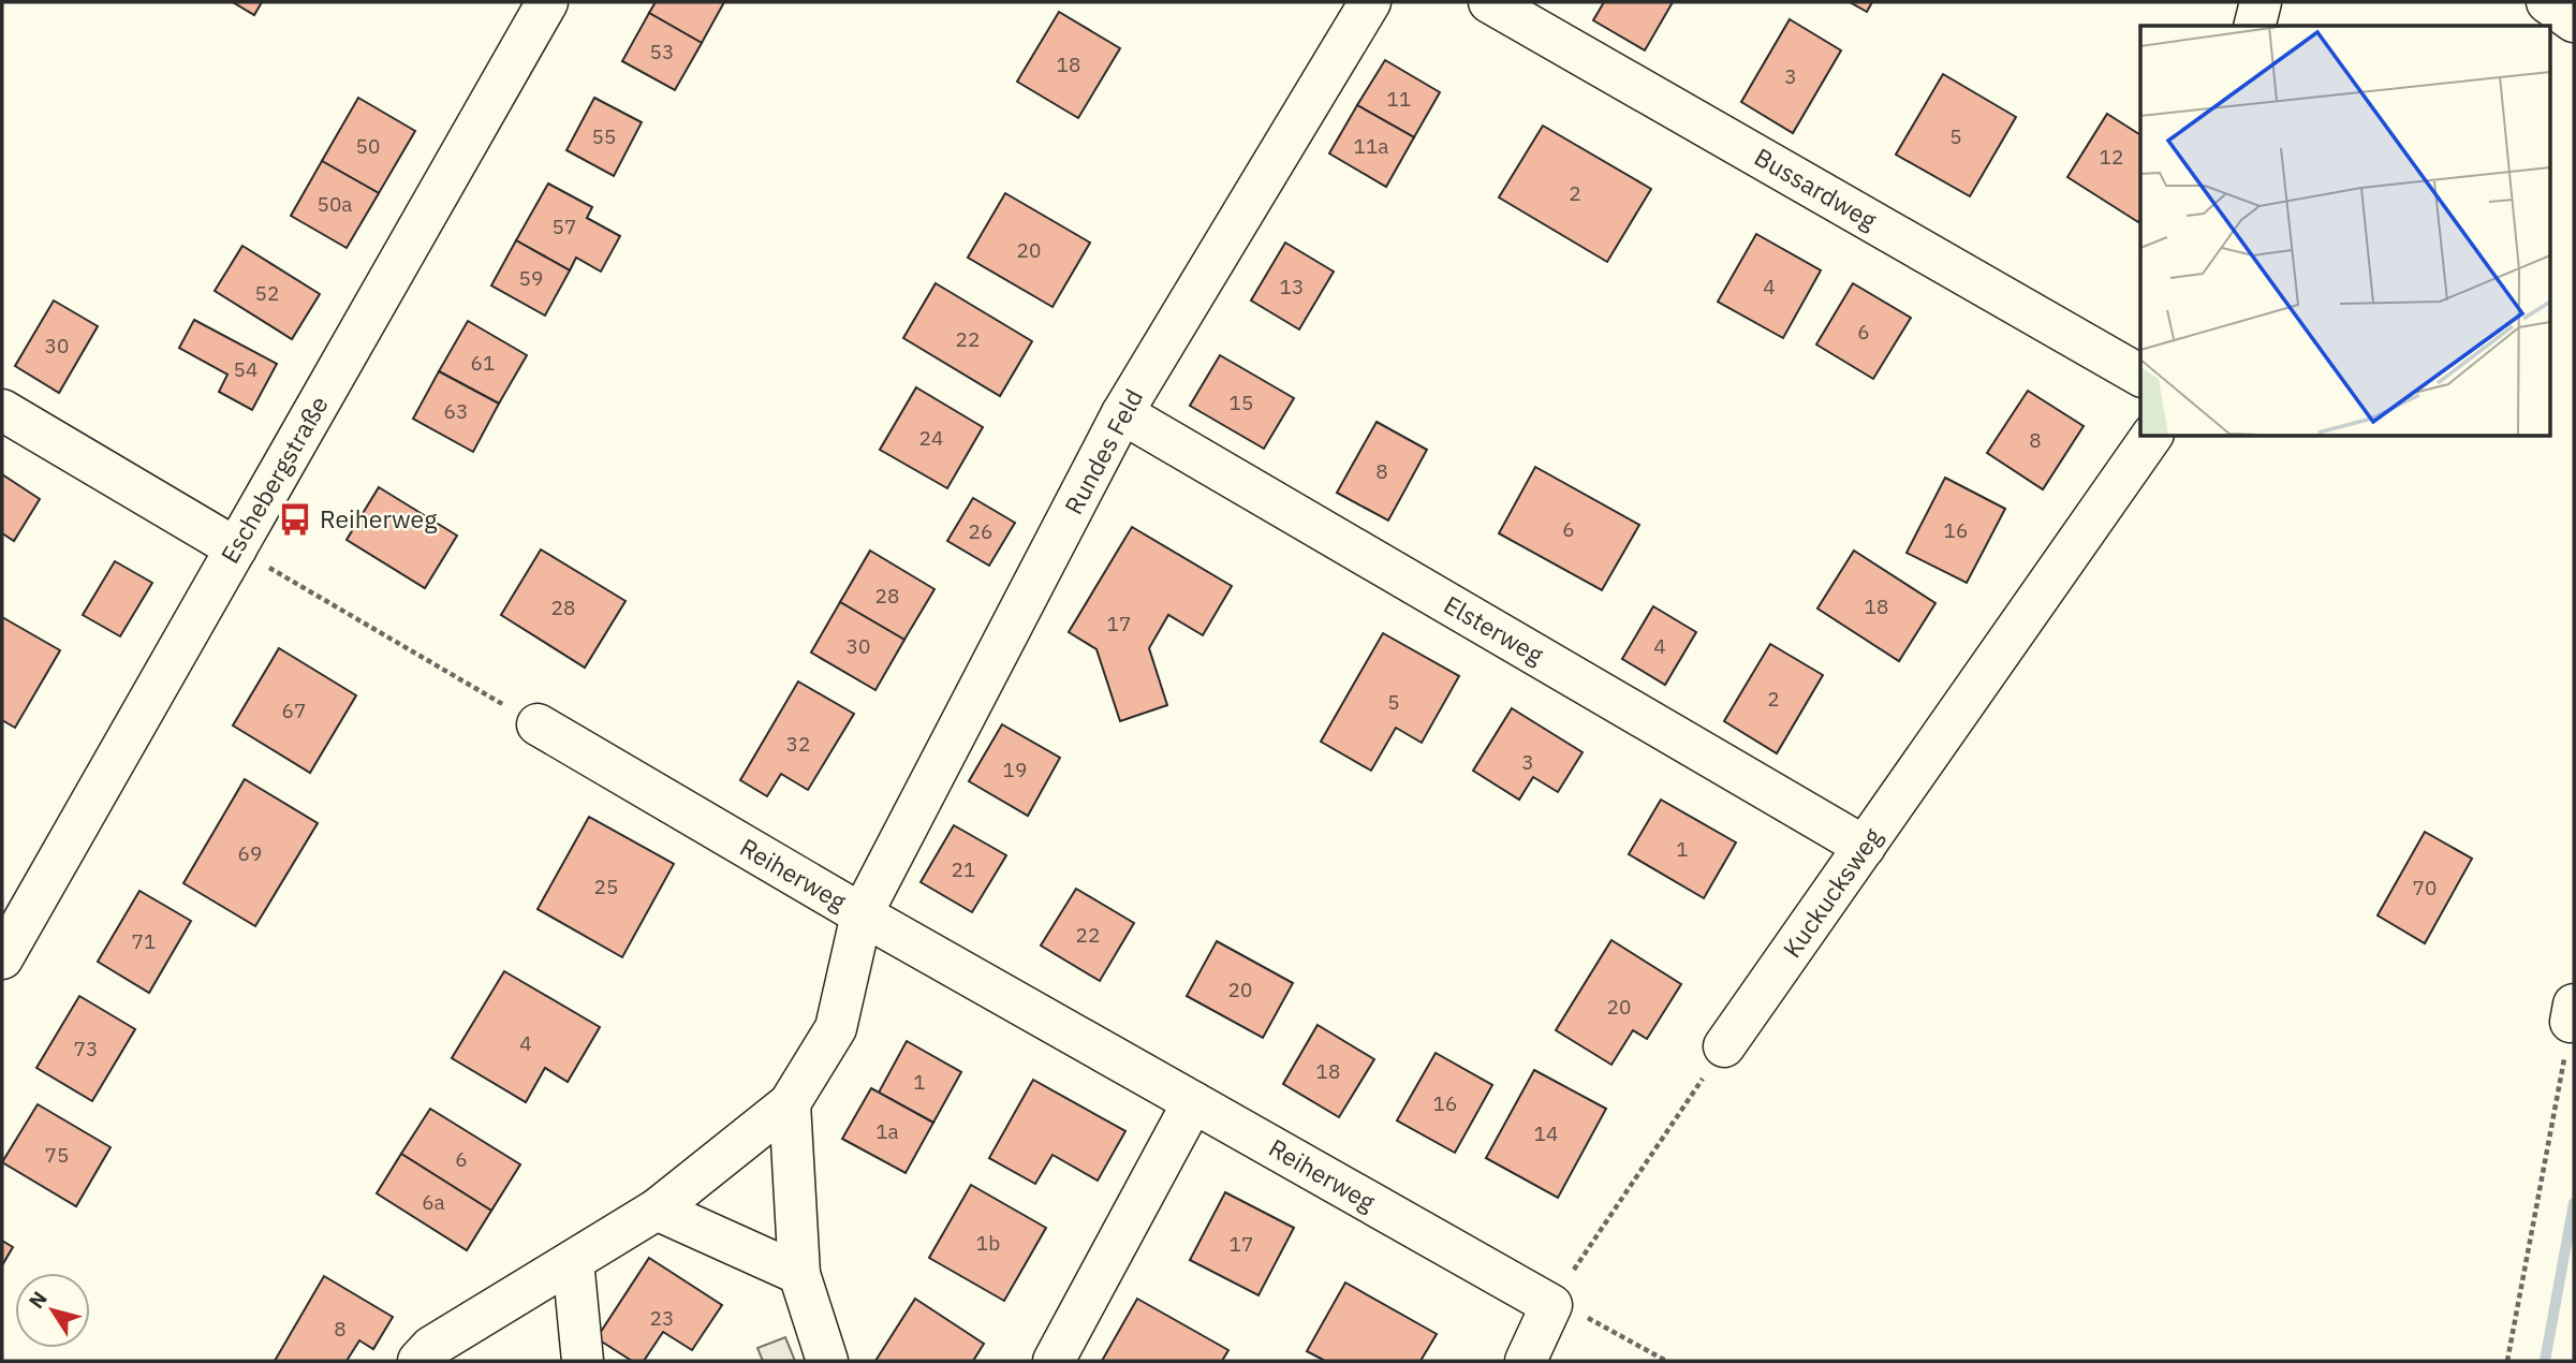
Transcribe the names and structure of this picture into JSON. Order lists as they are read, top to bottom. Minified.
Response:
{"streets":{"street":["Bussardweg","Rundes Feld","Eschebergstraße","Elsterweg","Reiherweg","Kuckucksweg"]},"crossings":[["Rundes Feld","Elsterweg"],["Rundes Feld","Reiherweg"],["Elsterweg","Kuckucksweg"]],"places":{"bus stop":["Reiherweg"]},"house_numbers":["53","18","3","11","55","5","50","11a","12","2","50a","57","20","59","13","4","52","6","22","30","61","54","15","63","24","8","8","6","16","26","28","18","28","17","30","4","2","5","67","32","3","19","1","69","21","25","70","22","71","20","20","4","73","18","1","16","1a","14","75","6","6a","1b","17","23","8"],"north":"top left"}
